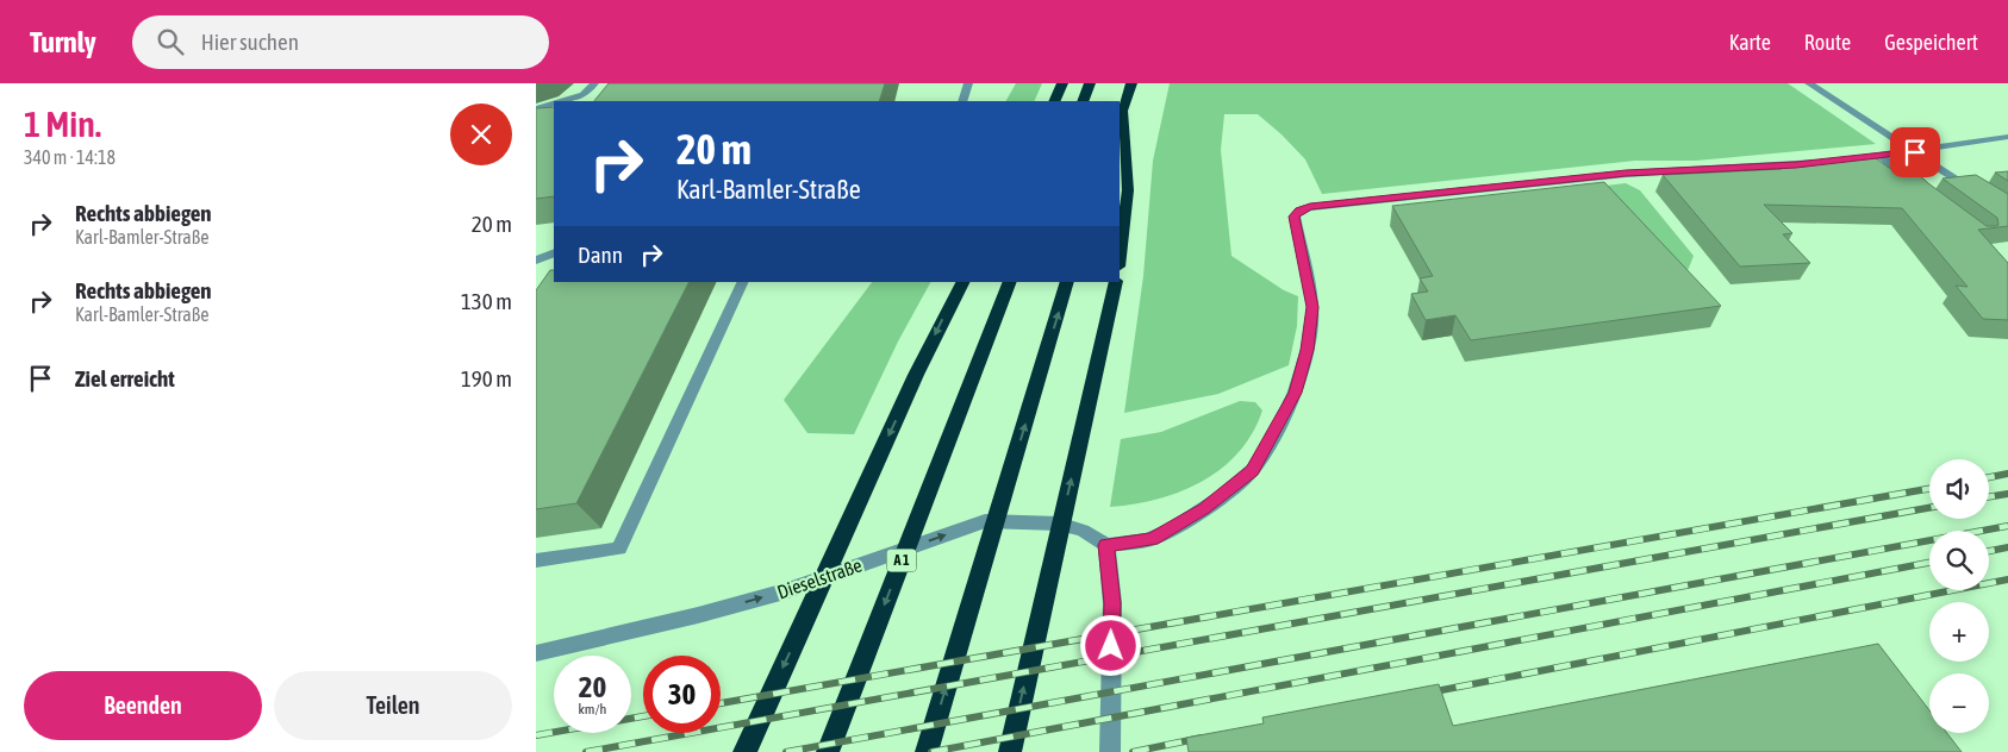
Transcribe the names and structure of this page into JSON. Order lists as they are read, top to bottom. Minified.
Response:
{"streets":{"highway":["A 1"],"street":["Dieselstraße"]},"one_way":["Dieselstraße"],"page":{"header":"Turnly","search":"Hier suchen","nav":["Karte","Route","Gespeichert"],"heading":["1 Min.","340 m · 14:18"],"turn":["20 m","Karl-Bamler-Straße"],"list":[{"name":"Rechts abbiegen","note":"Karl-Bamler-Straße","value":"20 m"},{"name":"Rechts abbiegen","note":"Karl-Bamler-Straße","value":"130 m"},{"name":"Ziel erreicht","value":"190 m"}],"then":"Dann","map_buttons":["+","−"],"speed":"20 km/h","limit":"30","buttons":["Beenden","Teilen"]}}
